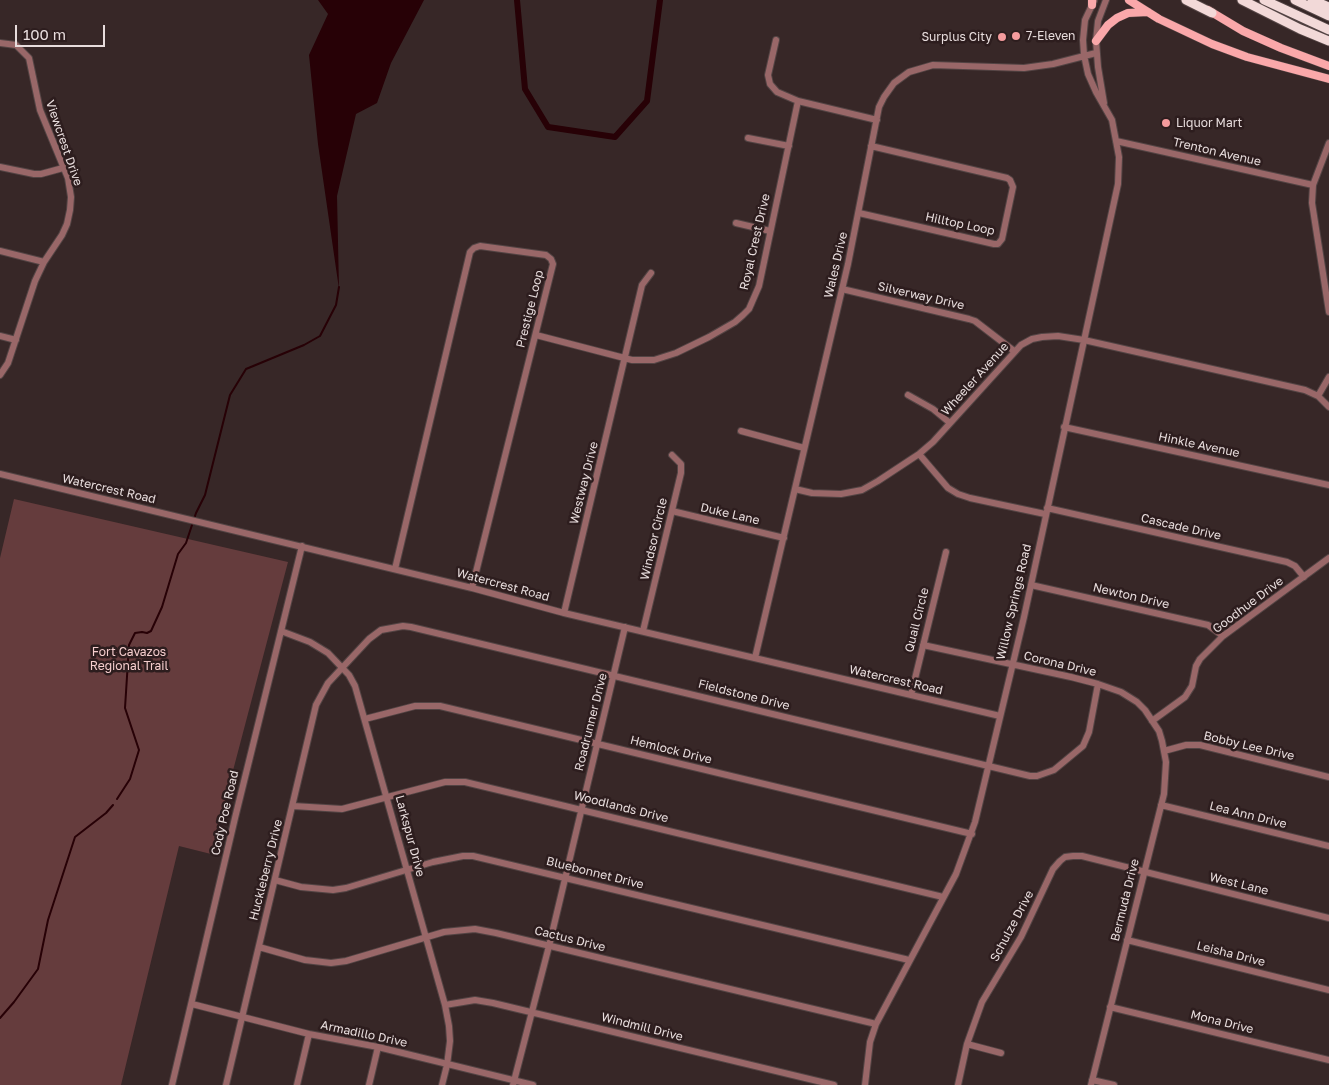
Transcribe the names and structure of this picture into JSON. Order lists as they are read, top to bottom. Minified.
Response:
{"streets":{"street":["Viewcrest Drive","Trenton Avenue","Hilltop Loop","Royal Crest Drive","Wales Drive","Silverway Drive","Prestige Loop","Wheeler Avenue","Hinkle Avenue","Westway Drive","Watercrest Road","Duke Lane","Cascade Drive","Windsor Circle","Newton Drive","Willow Springs Road","Goodhue Drive","Quail Circle","Corona Drive","Fieldstone Drive","Roadrunner Drive","Bobby Lee Drive","Hemlock Drive","Woodlands Drive","Cody Poe Road","Lea Ann Drive","Larkspur Drive","Huckleberry Drive","Bluebonnet Drive","West Lane","Bermuda Drive","Schulze Drive","Cactus Drive","Leisha Drive","Mona Drive","Windmill Drive","Armadillo Drive"]},"crossings":[["Trenton Avenue","Willow Springs Road"],["Hilltop Loop","Wales Drive"],["Royal Crest Drive","Prestige Loop"],["Royal Crest Drive","Westway Drive"],["Wales Drive","Silverway Drive"],["Wales Drive","Wheeler Avenue"],["Wales Drive","Watercrest Road"],["Wales Drive","Duke Lane"],["Wales Drive","Willow Springs Road"],["Silverway Drive","Wheeler Avenue"],["Prestige Loop","Watercrest Road"],["Wheeler Avenue","Cascade Drive"],["Wheeler Avenue","Willow Springs Road"],["Hinkle Avenue","Willow Springs Road"],["Westway Drive","Watercrest Road"],["Watercrest Road","Windsor Circle"],["Watercrest Road","Willow Springs Road"],["Watercrest Road","Quail Circle"],["Watercrest Road","Roadrunner Drive"],["Watercrest Road","Cody Poe Road"],["Duke Lane","Windsor Circle"],["Cascade Drive","Willow Springs Road"],["Cascade Drive","Goodhue Drive"],["Newton Drive","Willow Springs Road"],["Newton Drive","Goodhue Drive"],["Willow Springs Road","Corona Drive"],["Willow Springs Road","Fieldstone Drive"],["Willow Springs Road","Hemlock Drive"],["Willow Springs Road","Woodlands Drive"],["Willow Springs Road","Bluebonnet Drive"],["Willow Springs Road","Cactus Drive"],["Goodhue Drive","Corona Drive"],["Goodhue Drive","Bermuda Drive"],["Quail Circle","Corona Drive"],["Corona Drive","Fieldstone Drive"],["Corona Drive","Bermuda Drive"],["Fieldstone Drive","Roadrunner Drive"],["Fieldstone Drive","Larkspur Drive"],["Fieldstone Drive","Huckleberry Drive"],["Roadrunner Drive","Hemlock Drive"],["Roadrunner Drive","Woodlands Drive"],["Roadrunner Drive","Bluebonnet Drive"],["Roadrunner Drive","Cactus Drive"],["Roadrunner Drive","Windmill Drive"],["Roadrunner Drive","Armadillo Drive"],["Bobby Lee Drive","Bermuda Drive"],["Hemlock Drive","Larkspur Drive"],["Woodlands Drive","Larkspur Drive"],["Woodlands Drive","Huckleberry Drive"],["Cody Poe Road","Larkspur Drive"],["Cody Poe Road","Armadillo Drive"],["Lea Ann Drive","Bermuda Drive"],["Larkspur Drive","Huckleberry Drive"],["Larkspur Drive","Bluebonnet Drive"],["Larkspur Drive","Cactus Drive"],["Larkspur Drive","Windmill Drive"],["Larkspur Drive","Armadillo Drive"],["Huckleberry Drive","Bluebonnet Drive"],["Huckleberry Drive","Cactus Drive"],["Huckleberry Drive","Armadillo Drive"],["West Lane","Bermuda Drive"],["West Lane","Schulze Drive"],["Bermuda Drive","Schulze Drive"],["Bermuda Drive","Leisha Drive"],["Bermuda Drive","Mona Drive"]],"parks":["Fort Cavazos Regional Trail"],"places":["7-Eleven","Surplus City","Liquor Mart"],"scale_bar":"100 m"}
